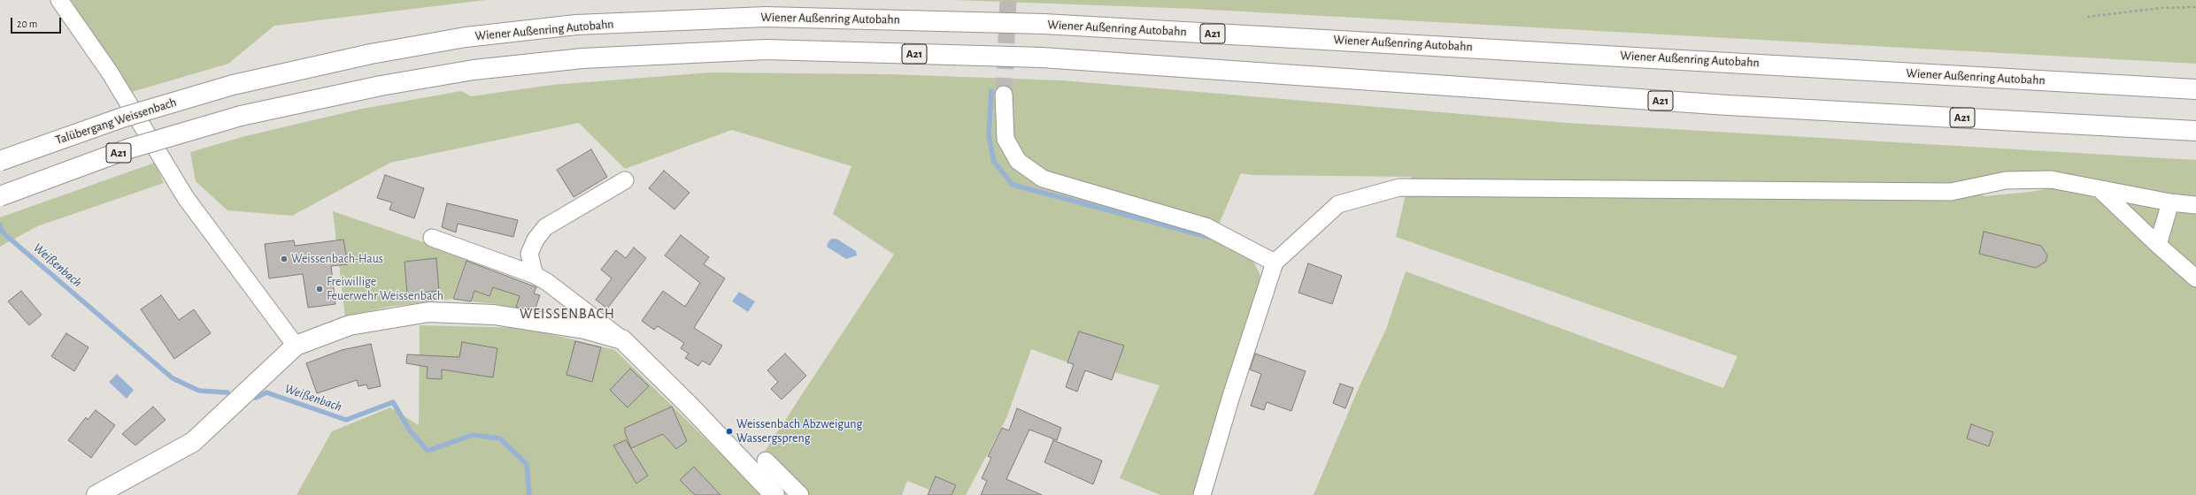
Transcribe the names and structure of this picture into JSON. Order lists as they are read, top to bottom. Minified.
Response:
{"streets":{"main road":["Wiener Außenring Autobahn","A21","Talübergang Weissenbach"]},"crossings":[["Wiener Außenring Autobahn","Talübergang Weissenbach"]],"districts":["WEISSENBACH"],"water":["Weißenbach"],"places":["Weissenbach-Haus","Freiwillige Feuerwehr Weissenbach","Weissenbach Abzweigung Wassergspreng"],"scale_bar":"20 m"}
